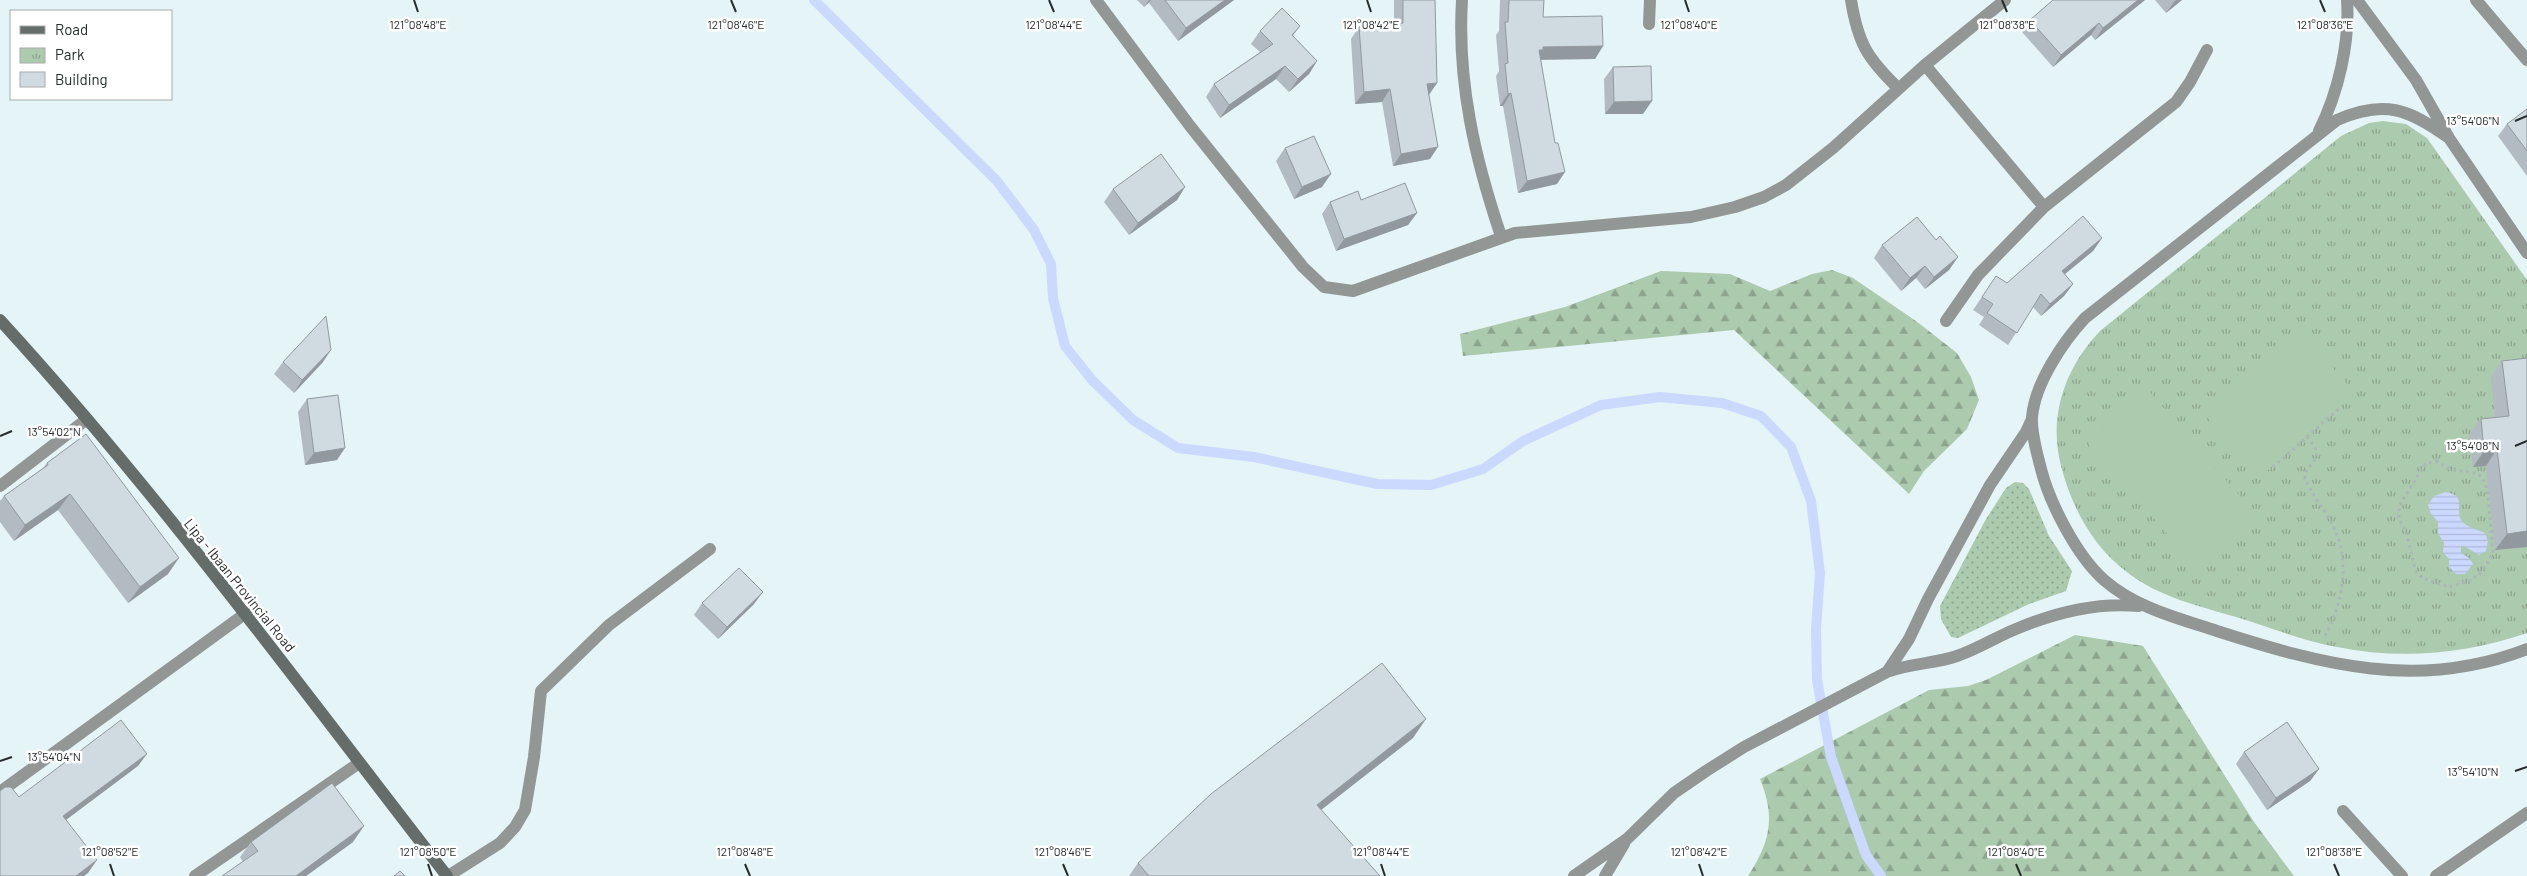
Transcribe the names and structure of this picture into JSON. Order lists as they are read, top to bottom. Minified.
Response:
{"streets":{"main road":["Lipa - Ibaan Provincial Road"]},"legend":["Road","Park","Building"],"coordinates":["121°08'42\"E","121°08'38\"E","121°08'48\"E","121°08'46\"E","121°08'44\"E","121°08'40\"E","121°08'36\"E","13°54'06\"N","13°54'02\"N","13°54'08\"N","13°54'04\"N","13°54'10\"N","121°08'52\"E","121°08'50\"E"]}
